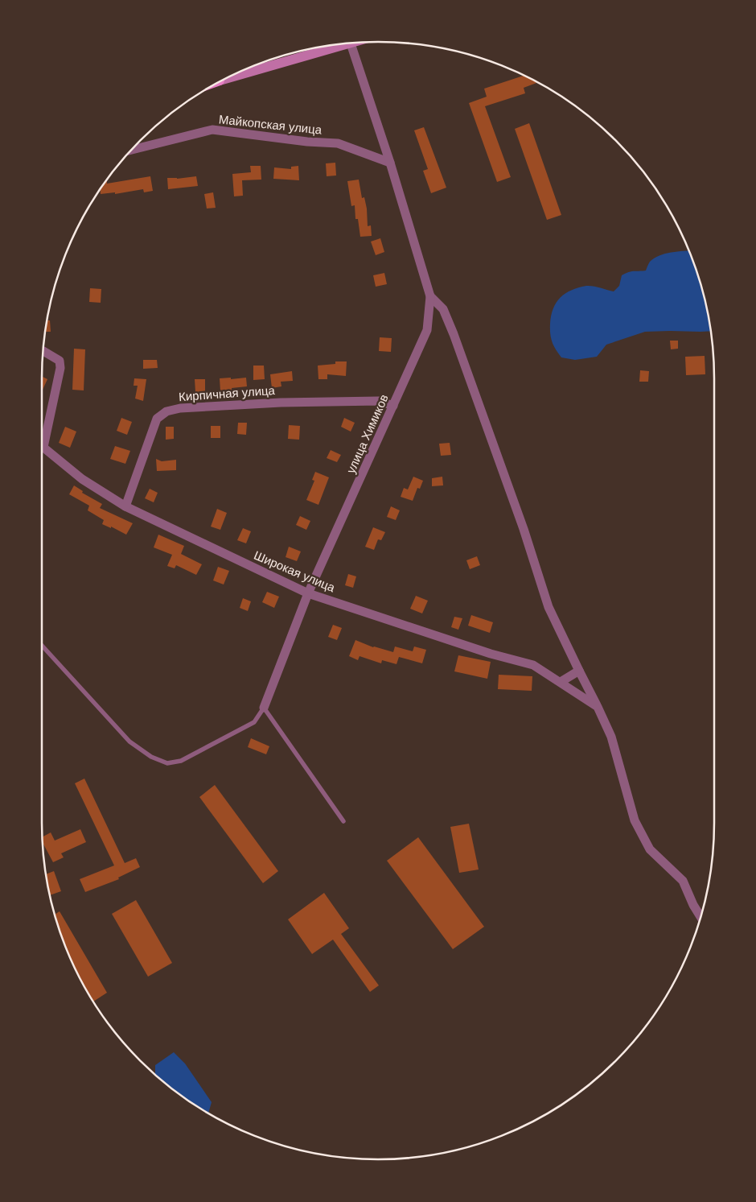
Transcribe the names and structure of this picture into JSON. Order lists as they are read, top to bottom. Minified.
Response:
{"streets":{"street":["Майкопская улица","Кирпичная улица","улица Химиков","Широкая улица"]},"crossings":[["Майкопская улица","улица Химиков"],["Кирпичная улица","улица Химиков"],["Кирпичная улица","Широкая улица"],["улица Химиков","Широкая улица"]]}
